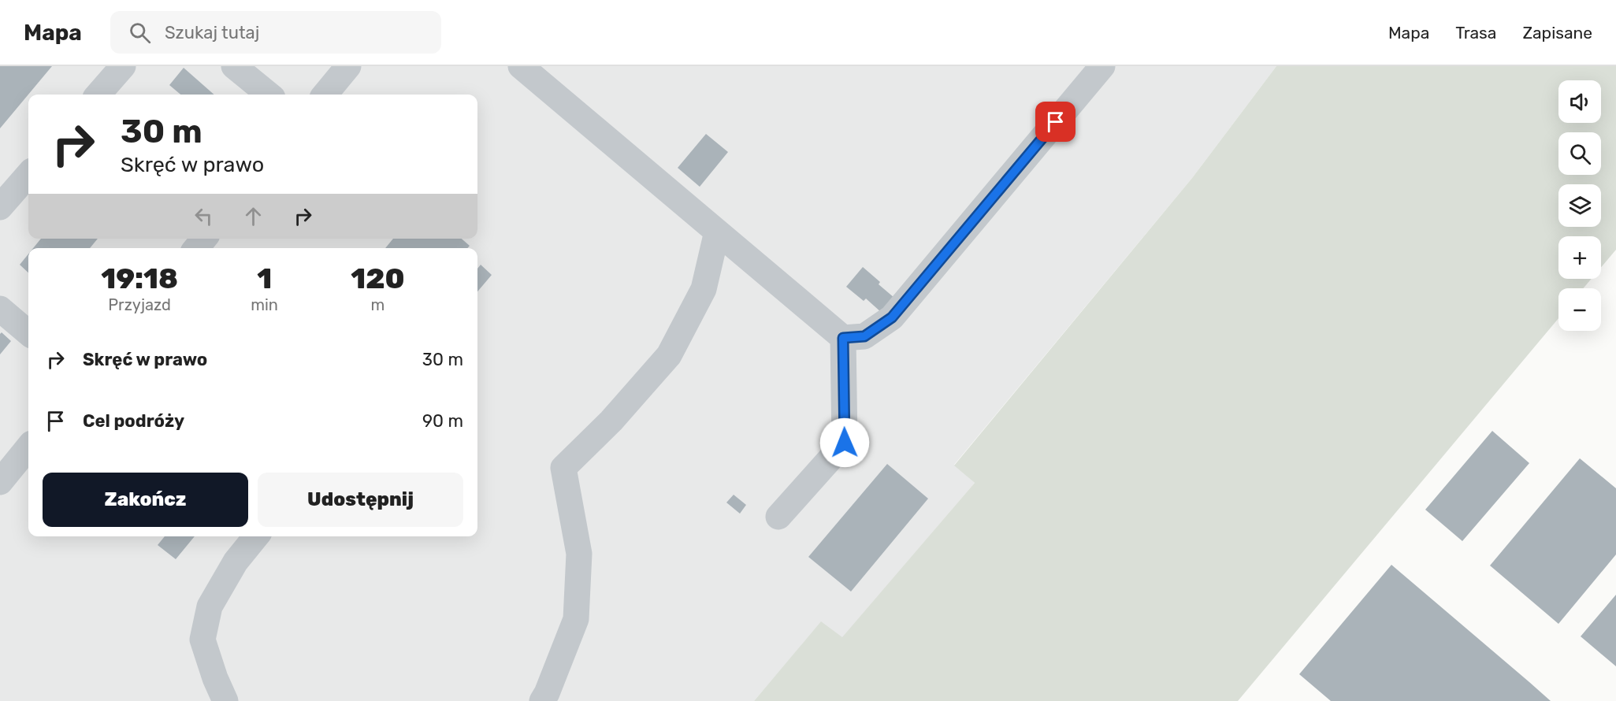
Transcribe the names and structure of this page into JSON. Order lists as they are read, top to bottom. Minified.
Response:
{"page":{"header":"Mapa","search":"Szukaj tutaj","nav":["Mapa","Trasa","Zapisane"],"map_buttons":["+","−"],"turn":["30 m","Skręć w prawo"],"eta":["19:18","Przyjazd","1","min","120","m"],"list":[{"name":"Skręć w prawo","value":"30 m"},{"name":"Cel podróży","value":"90 m"}],"buttons":["Zakończ","Udostępnij"]}}
